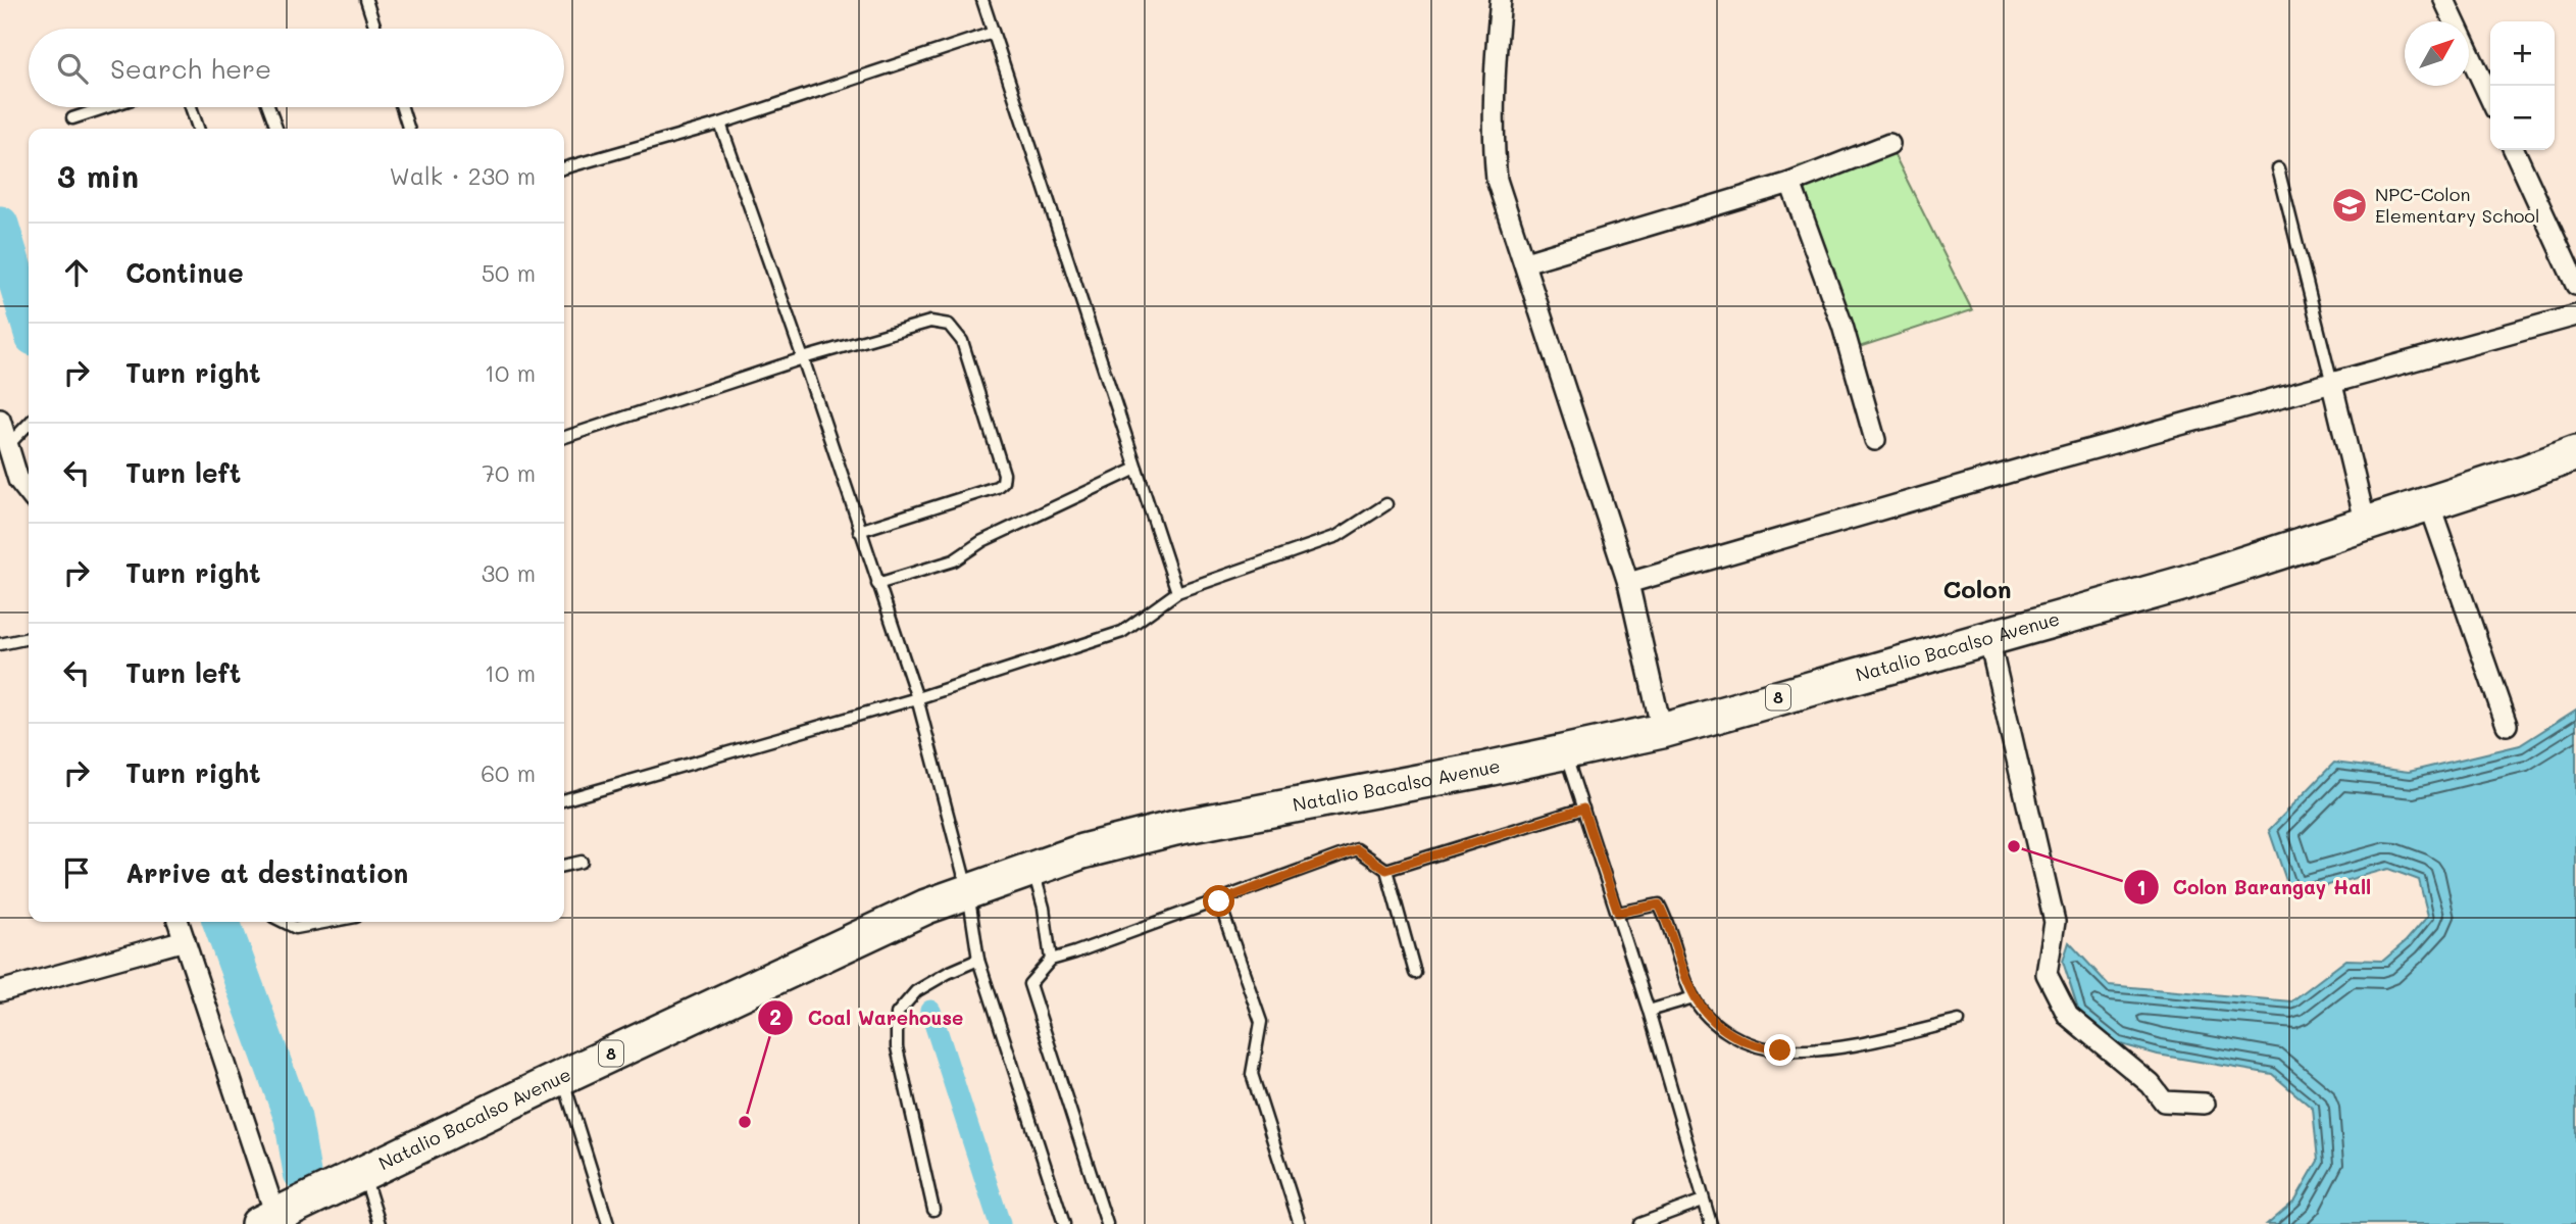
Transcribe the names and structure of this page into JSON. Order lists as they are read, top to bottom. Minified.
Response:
{"streets":{"highway":["Natalio Bacalso Avenue","8"]},"districts":["Colon"],"places":{"school or university":["NPC-Colon Elementary School"],"other":["Colon Barangay Hall","Coal Warehouse"]},"north":"top right","page":{"map_buttons":["+","−"],"search":"Search here","heading":["3 min","Walk · 230 m"],"list":[["Continue","50 m"],["Turn right","10 m"],["Turn left","70 m"],["Turn right","30 m"],["Turn left","10 m"],["Turn right","60 m"],"Arrive at destination"]}}
